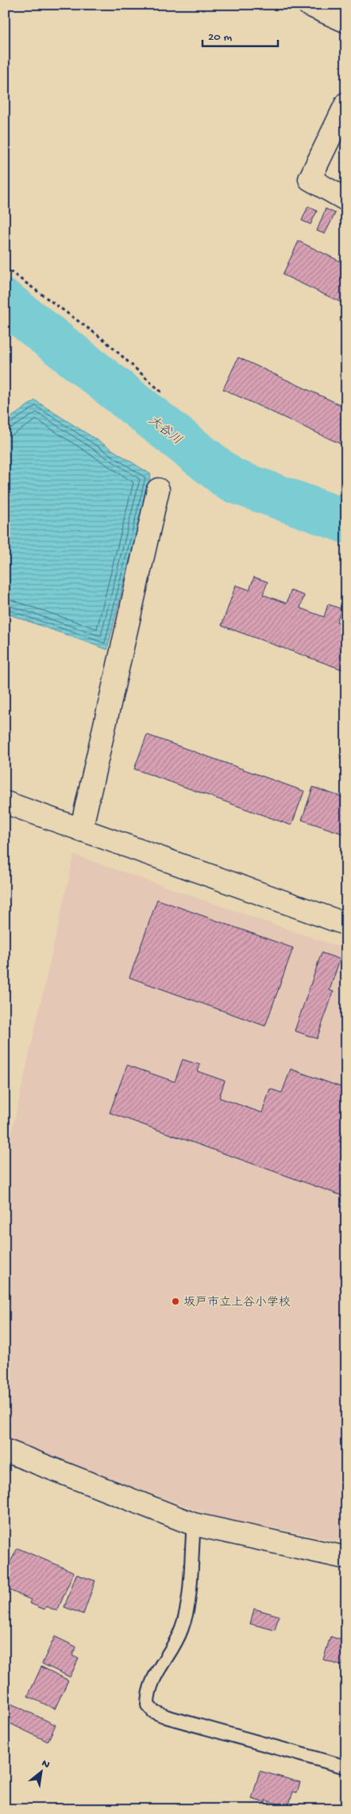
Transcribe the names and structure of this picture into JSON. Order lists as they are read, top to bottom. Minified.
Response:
{"water":["大谷川"],"places":["坂戸市立上谷小学校"],"scale_bar":"20 m","north":"top right"}
